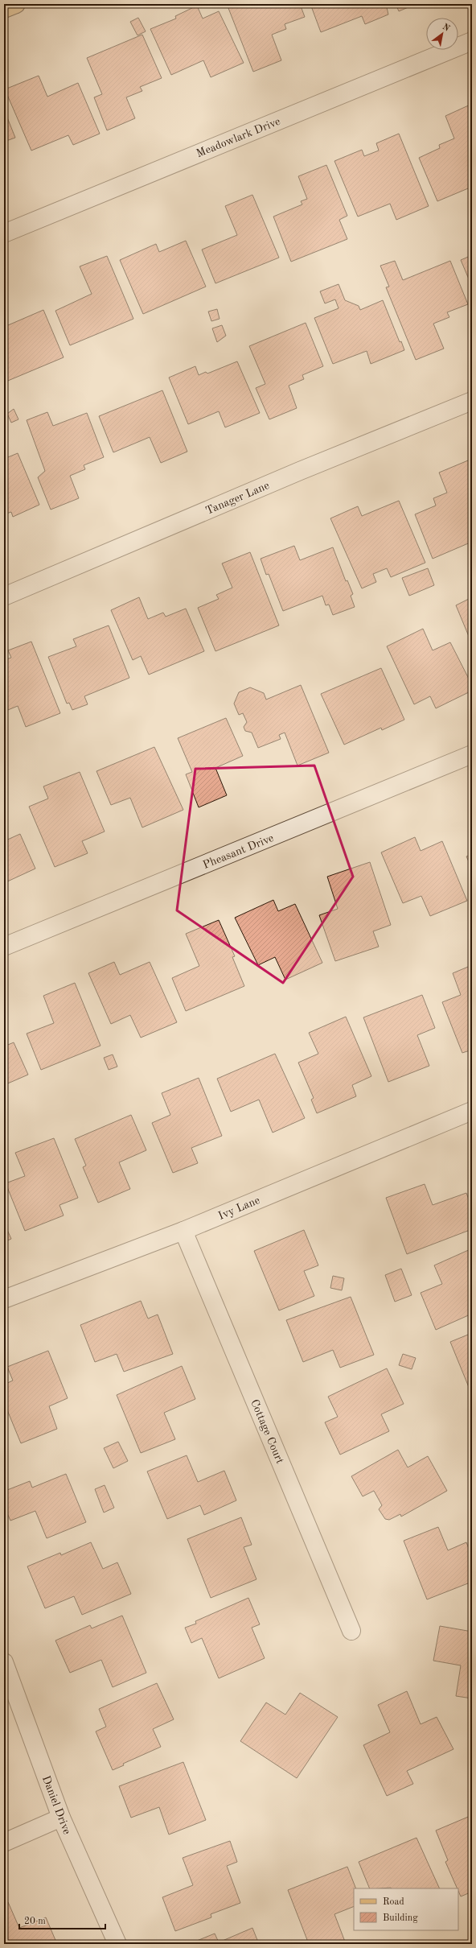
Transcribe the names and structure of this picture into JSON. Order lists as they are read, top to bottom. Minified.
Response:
{"streets":{"street":["Meadowlark Drive","Tanager Lane","Pheasant Drive","Ivy Lane","Cottage Court","Daniel Drive"]},"crossings":[["Ivy Lane","Cottage Court"]],"legend":["Road","Building"],"scale_bar":"20 m","north":"top right"}
